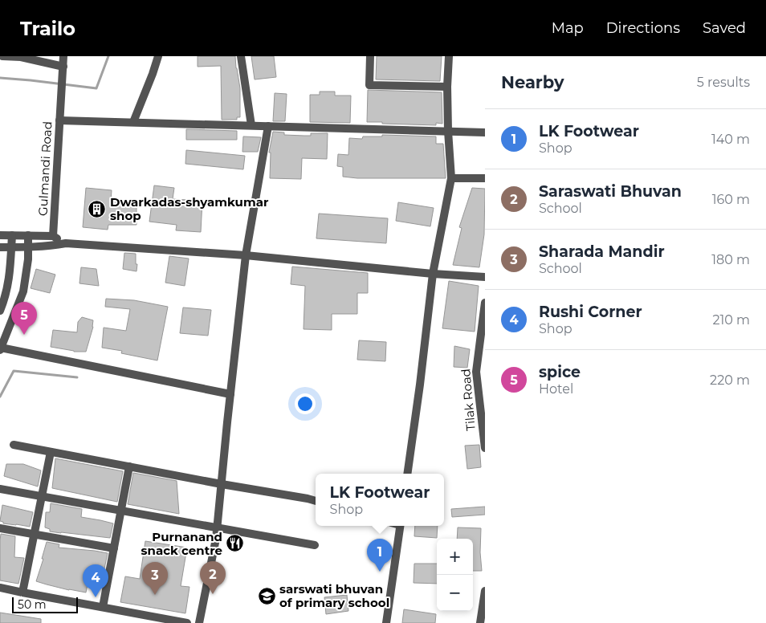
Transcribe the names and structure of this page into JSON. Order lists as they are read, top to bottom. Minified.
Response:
{"streets":{"street":["Gulmandi Road","Tilak Road"]},"places":{"building":["Dwarkadas-shyamkumar shop"],"restaurant":["Purnanand snack centre"],"school or university":["sarswati bhuvan of primary school"]},"scale_bar":"50 m","page":{"header":"Trailo","nav":["Map","Directions","Saved"],"heading":["Nearby","5 results"],"list":[{"mark":"1","name":"LK Footwear","note":"Shop","value":"140 m"},{"mark":"2","name":"Saraswati Bhuvan","note":"School","value":"160 m"},{"mark":"3","name":"Sharada Mandir","note":"School","value":"180 m"},{"mark":"4","name":"Rushi Corner","note":"Shop","value":"210 m"},{"mark":"5","name":"spice","note":"Hotel","value":"220 m"}],"pins":["5","1","2","3","4"],"popup":["LK Footwear","Shop"],"map_buttons":["+","−"],"scale":"50 m"}}
